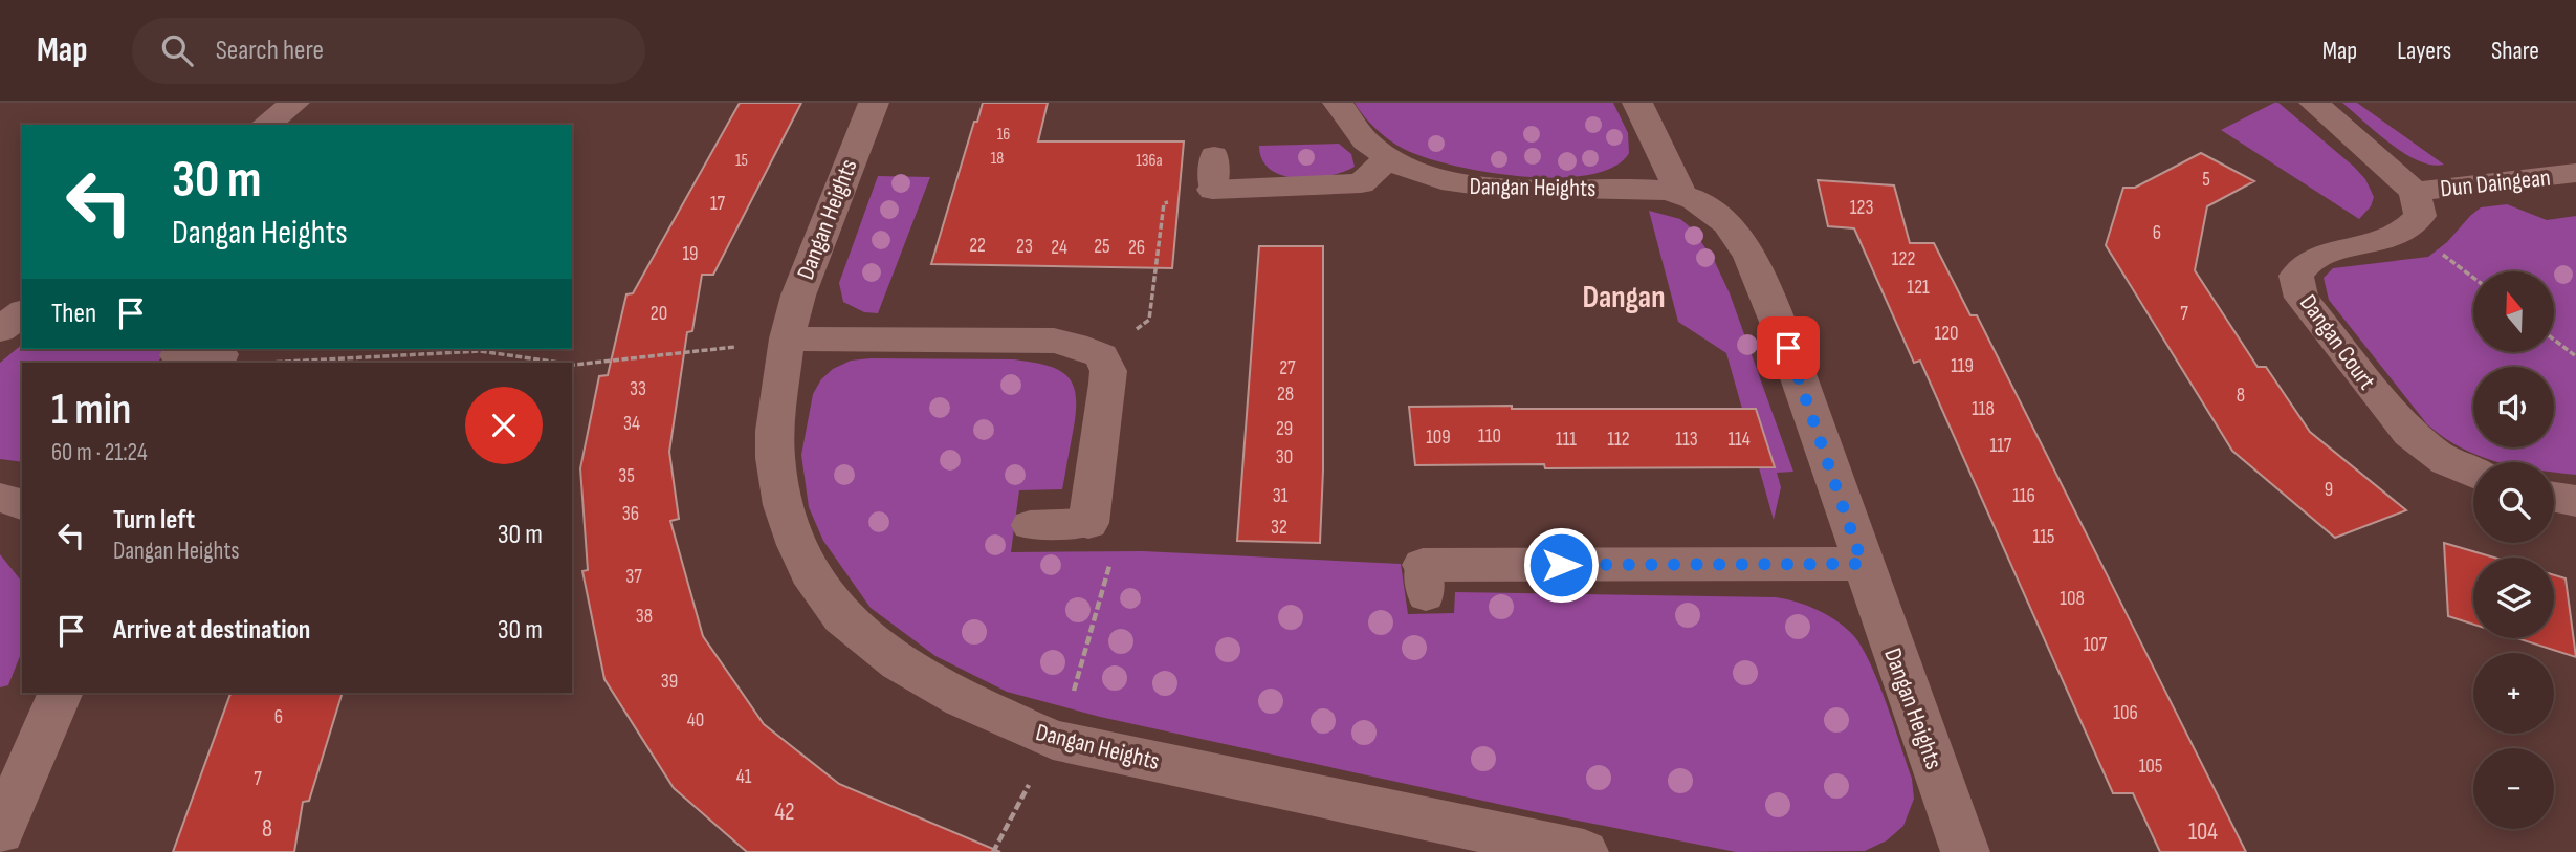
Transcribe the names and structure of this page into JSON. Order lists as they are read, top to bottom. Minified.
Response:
{"streets":{"street":["Dun Daingean","Dangan Heights","Dangan Court"]},"districts":["Dangan"],"house_numbers":["16","18","15","136a","5","17","123","6","22","23","25","24","26","19","122","121","20","7","120","119","27","33","28","8","118","34","29","110","109","111","112","113","114","117","30","35","9","31","116","36","32","115","37","108","38","107","39","106","6","40","105","41","7","42","8","104"],"north":"top","page":{"header":"Map","search":"Search here","nav":["Map","Layers","Share"],"turn":["30 m","Dangan Heights"],"map_buttons":["+","−"],"then":"Then","heading":["1 min","60 m · 21:24"],"list":[{"name":"Turn left","note":"Dangan Heights","value":"30 m"},{"name":"Arrive at destination","value":"30 m"}]}}
